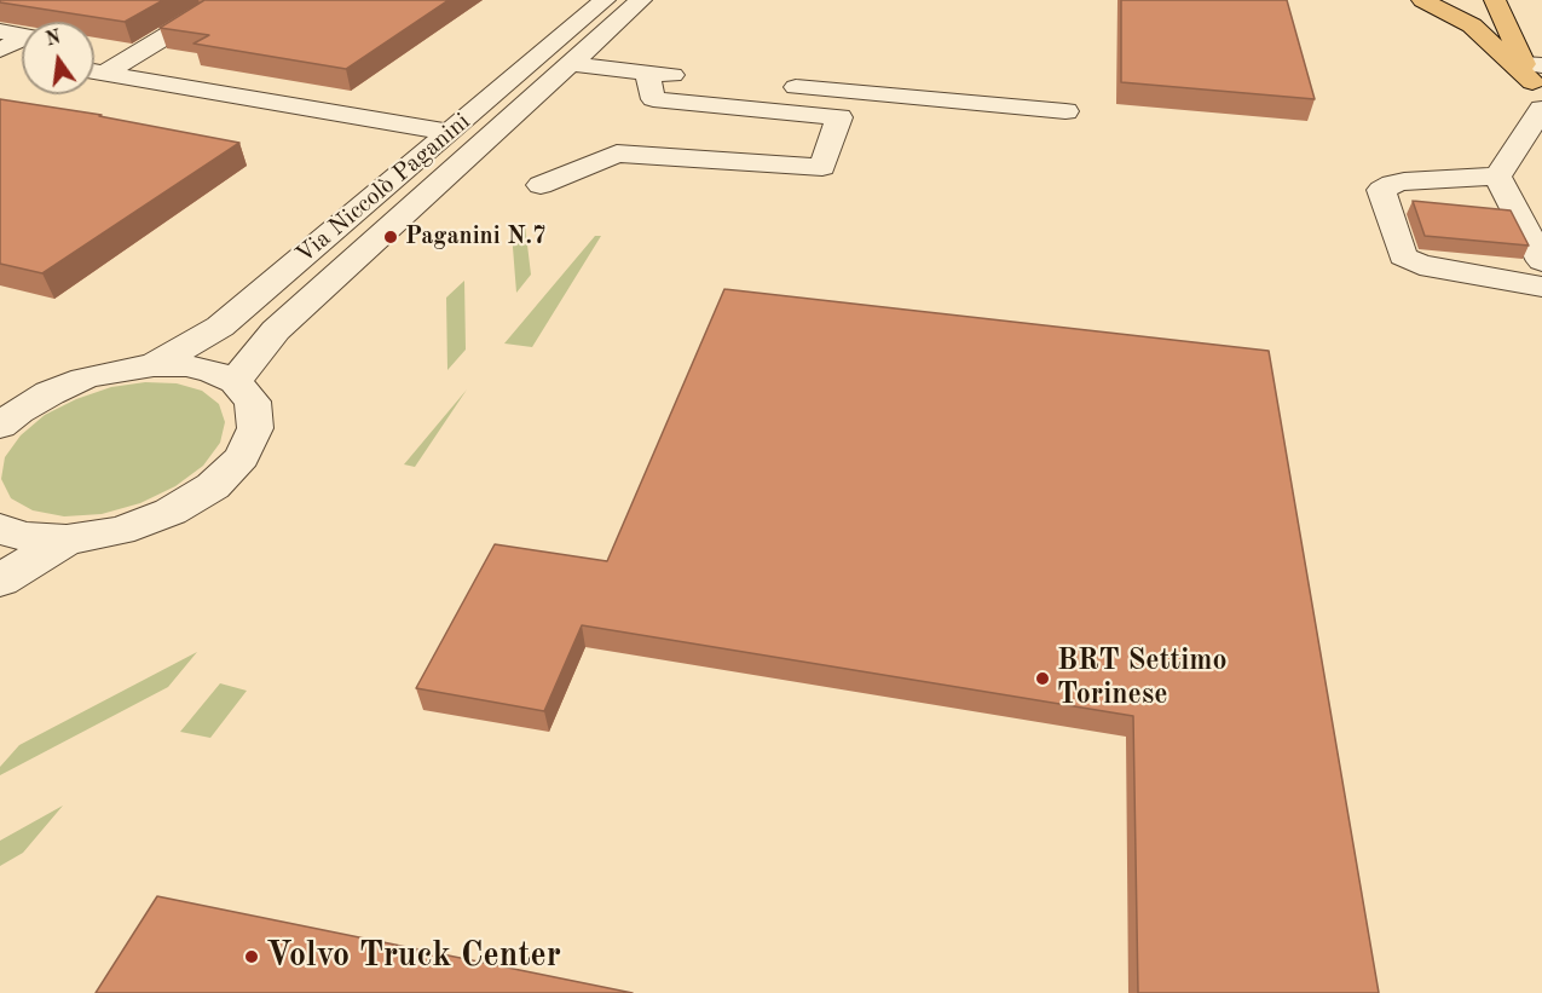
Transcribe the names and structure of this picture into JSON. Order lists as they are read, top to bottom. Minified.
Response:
{"streets":{"street":["Via Niccolò Paganini"]},"places":["Paganini N.7","BRT Settimo Torinese","Volvo Truck Center"],"north":"top"}
